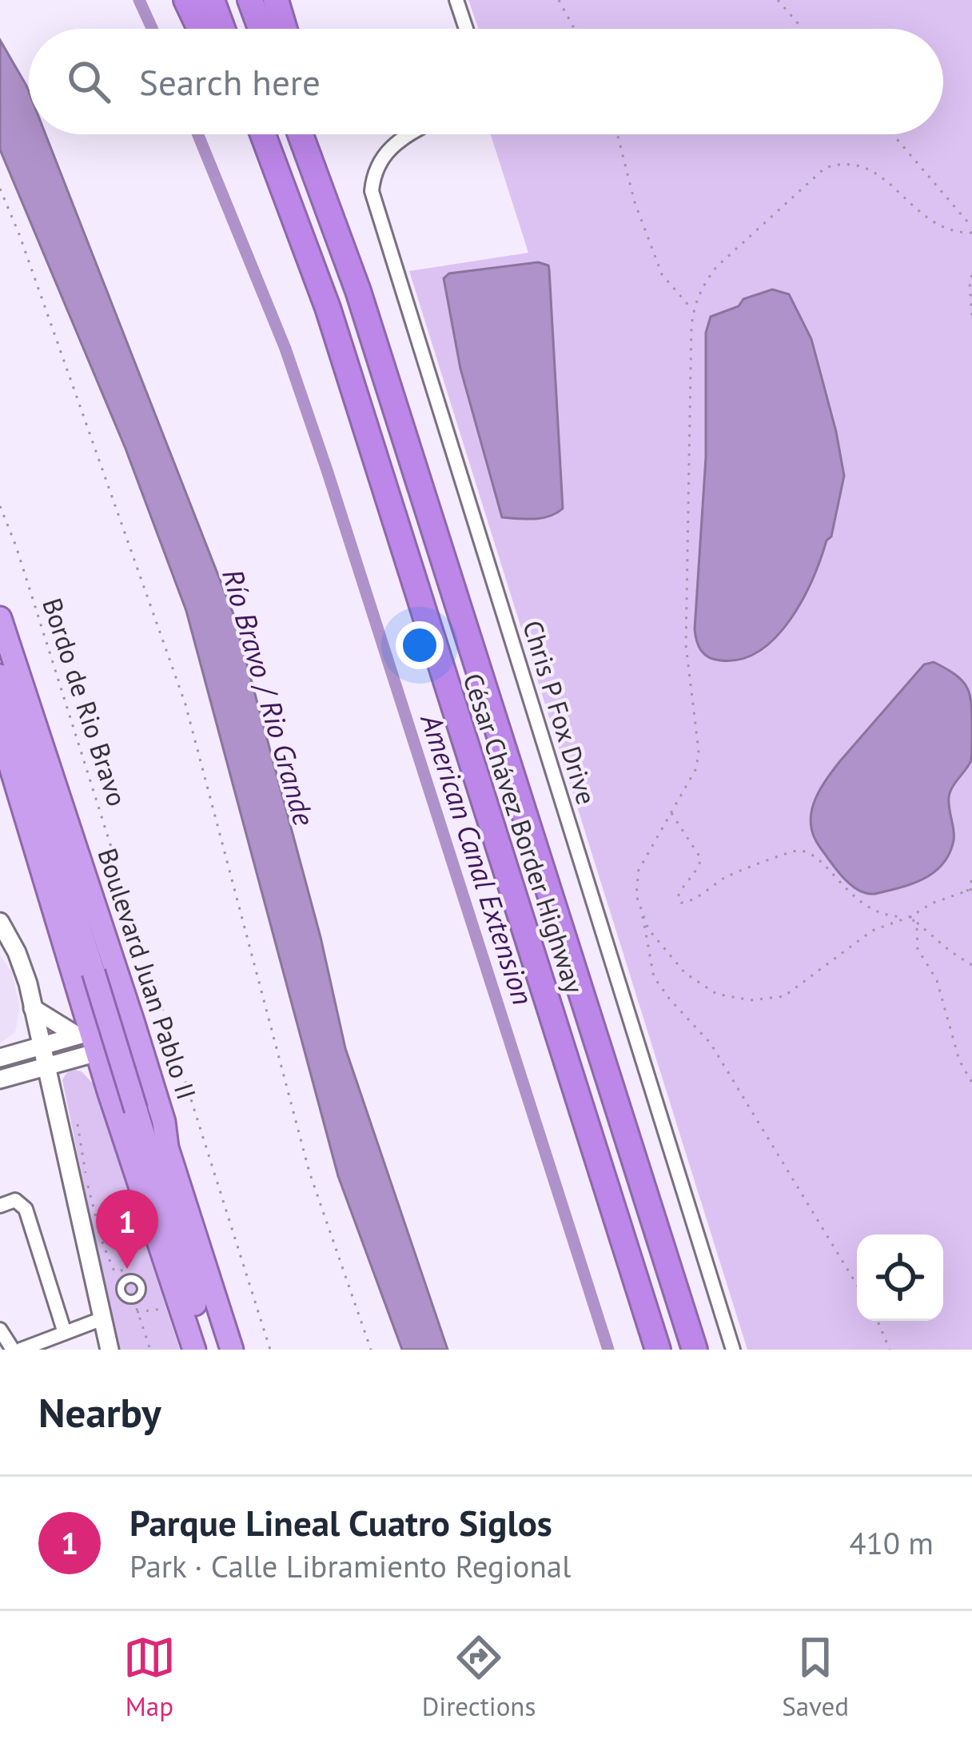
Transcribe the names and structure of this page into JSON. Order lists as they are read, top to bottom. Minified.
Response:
{"streets":{"highway":["César Chávez Border Highway","Boulevard Juan Pablo II"],"street":["Chris P Fox Drive"],"path":["Bordo de Rio Bravo"]},"water":["Río Bravo / Rio Grande","American Canal Extension"],"page":{"search":"Search here","pins":"1","heading":"Nearby","list":[{"mark":"1","name":"Parque Lineal Cuatro Siglos","note":"Park · Calle Libramiento Regional","value":"410 m"}],"nav":["Map","Directions","Saved"]}}
